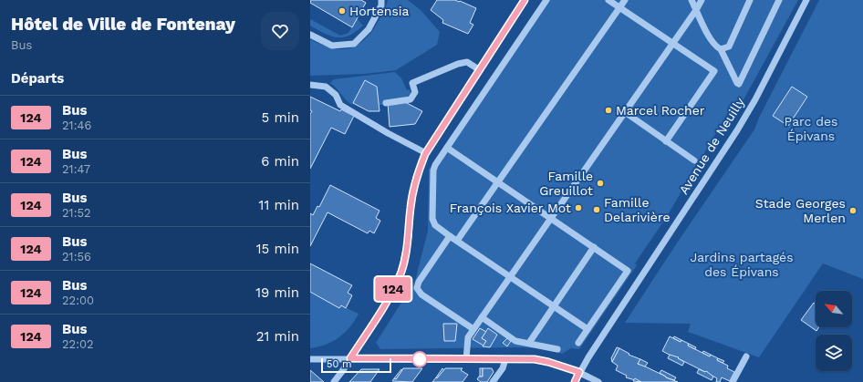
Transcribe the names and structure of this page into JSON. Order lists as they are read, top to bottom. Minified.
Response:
{"streets":{"street":["Avenue de Neuilly"]},"parks":["Parc des Épivans","Jardins partagés des Épivans"],"places":["Hortensia","Marcel Rocher","Famille Greuillot","François Xavier Mot","Famille Delarivière","Stade Georges Merlen"],"lines":["bus line 124"],"scale_bar":"50 m","north":"top left","page":{"heading":[["Hôtel de Ville de Fontenay","Bus"],"Départs"],"on_map":"124","list":[{"mark":"124","name":"Bus","note":"21:46","value":"5 min"},{"mark":"124","name":"Bus","note":"21:47","value":"6 min"},{"mark":"124","name":"Bus","note":"21:52","value":"11 min"},{"mark":"124","name":"Bus","note":"21:56","value":"15 min"},{"mark":"124","name":"Bus","note":"22:00","value":"19 min"},{"mark":"124","name":"Bus","note":"22:02","value":"21 min"}],"scale":"50 m"}}
